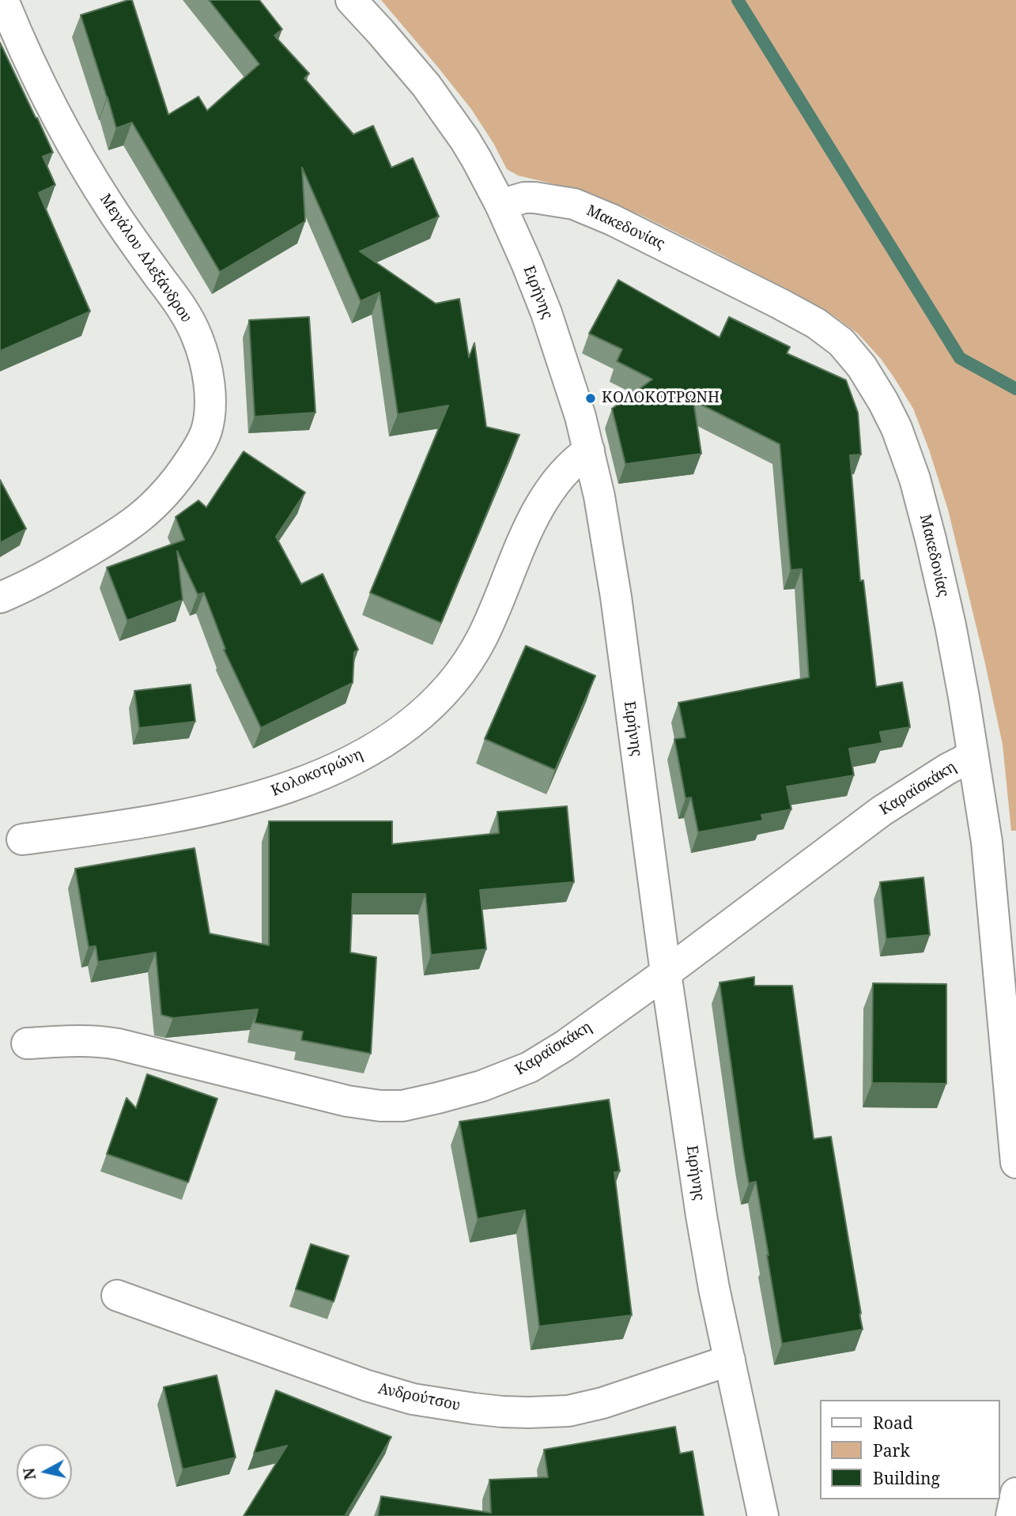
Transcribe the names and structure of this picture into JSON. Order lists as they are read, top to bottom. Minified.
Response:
{"streets":{"street":["Μακεδονίας","Μεγάλου Αλεξάνδρου","Ειρήνης","Κολοκοτρώνη","Καραϊσκάκη","Ανδρούτσου"]},"crossings":[["Μακεδονίας","Ειρήνης"],["Μακεδονίας","Καραϊσκάκη"],["Ειρήνης","Κολοκοτρώνη"],["Ειρήνης","Καραϊσκάκη"],["Ειρήνης","Ανδρούτσου"]],"places":["ΚΟΛΟΚΟΤΡΩΝΗ"],"legend":["Road","Park","Building"],"north":"left"}
